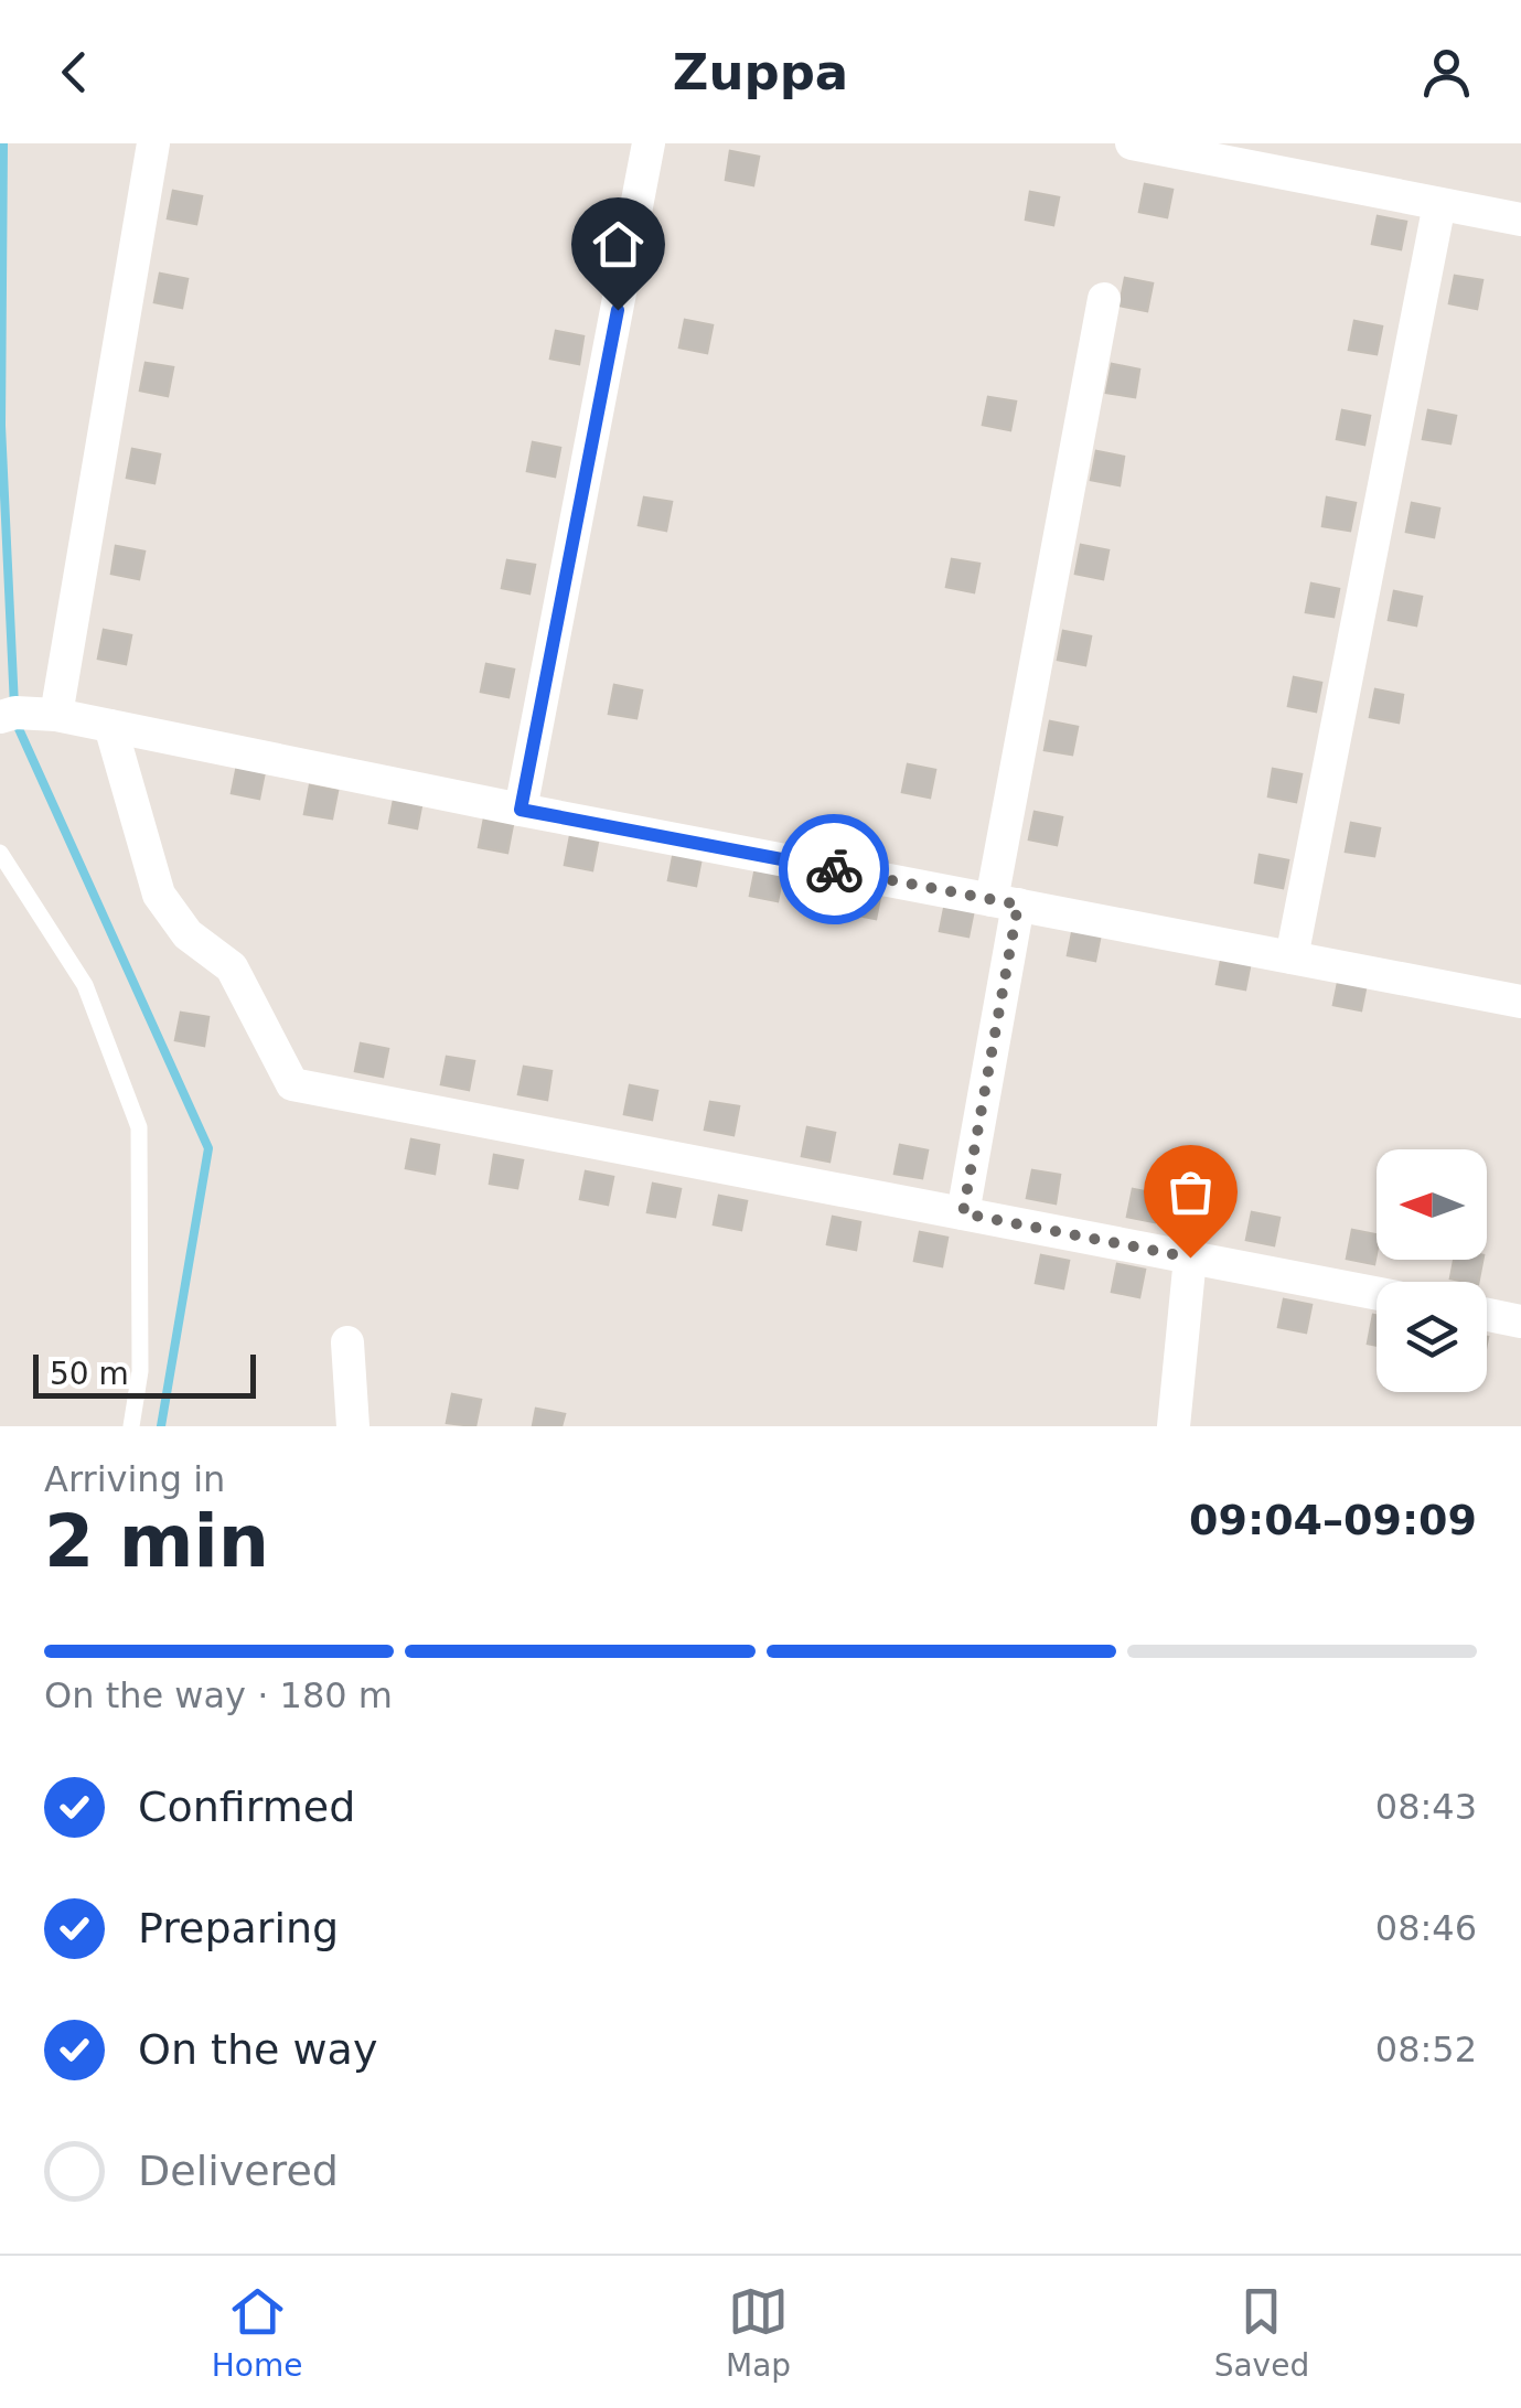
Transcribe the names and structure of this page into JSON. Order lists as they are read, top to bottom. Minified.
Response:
{"scale_bar":"50 m","north":"left","page":{"header":"Zuppa","scale":"50 m","heading":["2 min","Arriving in","09:04–09:09"],"bar":"On the way · 180 m","list":[["Confirmed","08:43"],["Preparing","08:46"],["On the way","08:52"],"Delivered"],"tabs":["Home","Map","Saved"]}}
